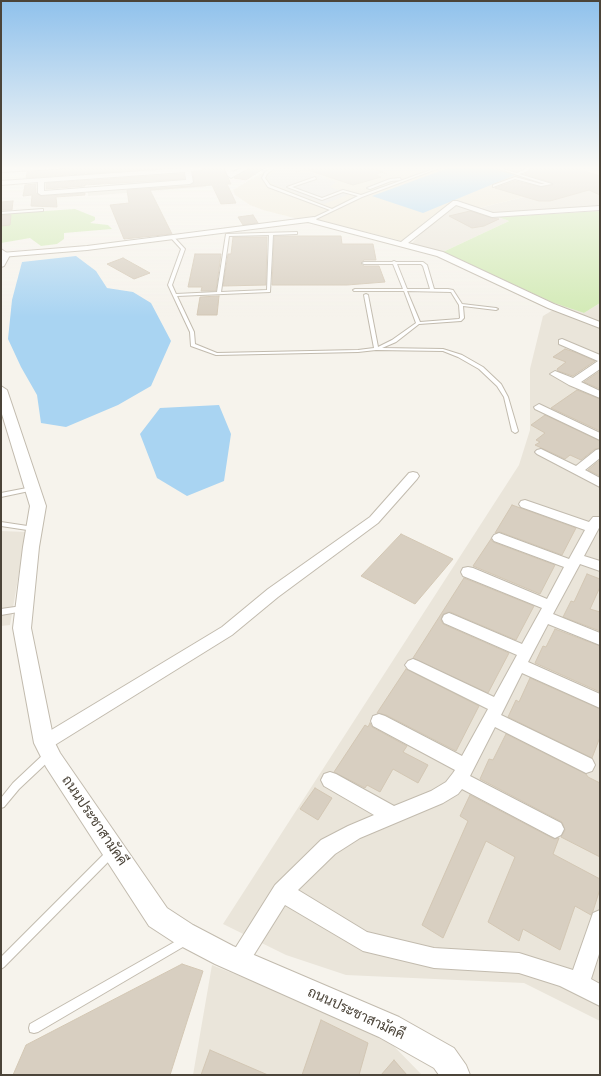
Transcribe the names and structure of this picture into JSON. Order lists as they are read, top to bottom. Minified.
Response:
{"streets":{"street":["ถนนประชาสามัคคี"]}}
